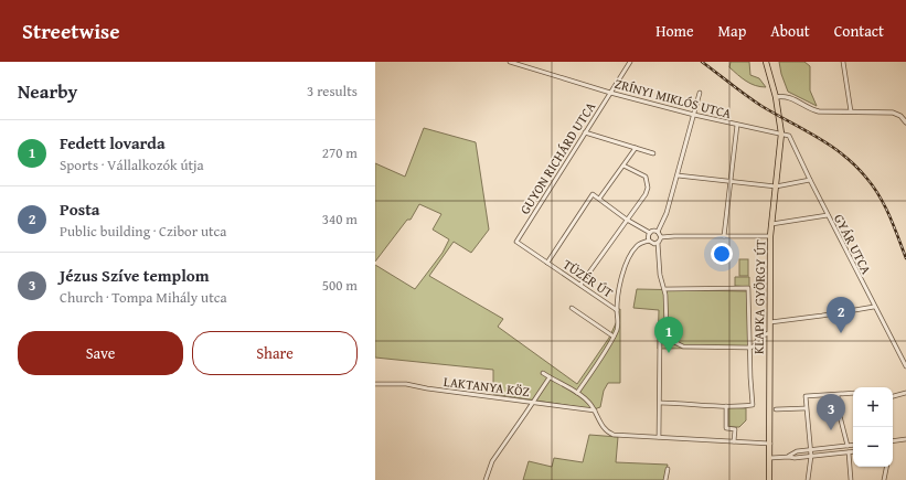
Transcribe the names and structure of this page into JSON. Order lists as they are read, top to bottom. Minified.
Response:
{"streets":{"main road":["KLAPKA GYÖRGY ÚT"],"street":["ZRÍNYI MIKLÓS UTCA","GUYON RICHÁRD UTCA","GYÁR UTCA","TÜZÉR ÚT","LAKTANYA KÖZ"]},"crossings":[["ZRÍNYI MIKLÓS UTCA","GUYON RICHÁRD UTCA"],["ZRÍNYI MIKLÓS UTCA","GYÁR UTCA"],["ZRÍNYI MIKLÓS UTCA","KLAPKA GYÖRGY ÚT"],["GUYON RICHÁRD UTCA","TÜZÉR ÚT"],["GYÁR UTCA","KLAPKA GYÖRGY ÚT"]],"page":{"header":"Streetwise","nav":["Home","Map","About","Contact"],"heading":["Nearby","3 results"],"list":[{"mark":"1","name":"Fedett lovarda","note":"Sports · Vállalkozók útja","value":"270 m"},{"mark":"2","name":"Posta","note":"Public building · Czibor utca","value":"340 m"},{"mark":"3","name":"Jézus Szíve templom","note":"Church · Tompa Mihály utca","value":"500 m"}],"pins":["2","1","3"],"buttons":["Save","Share"],"map_buttons":["+","−"]}}
